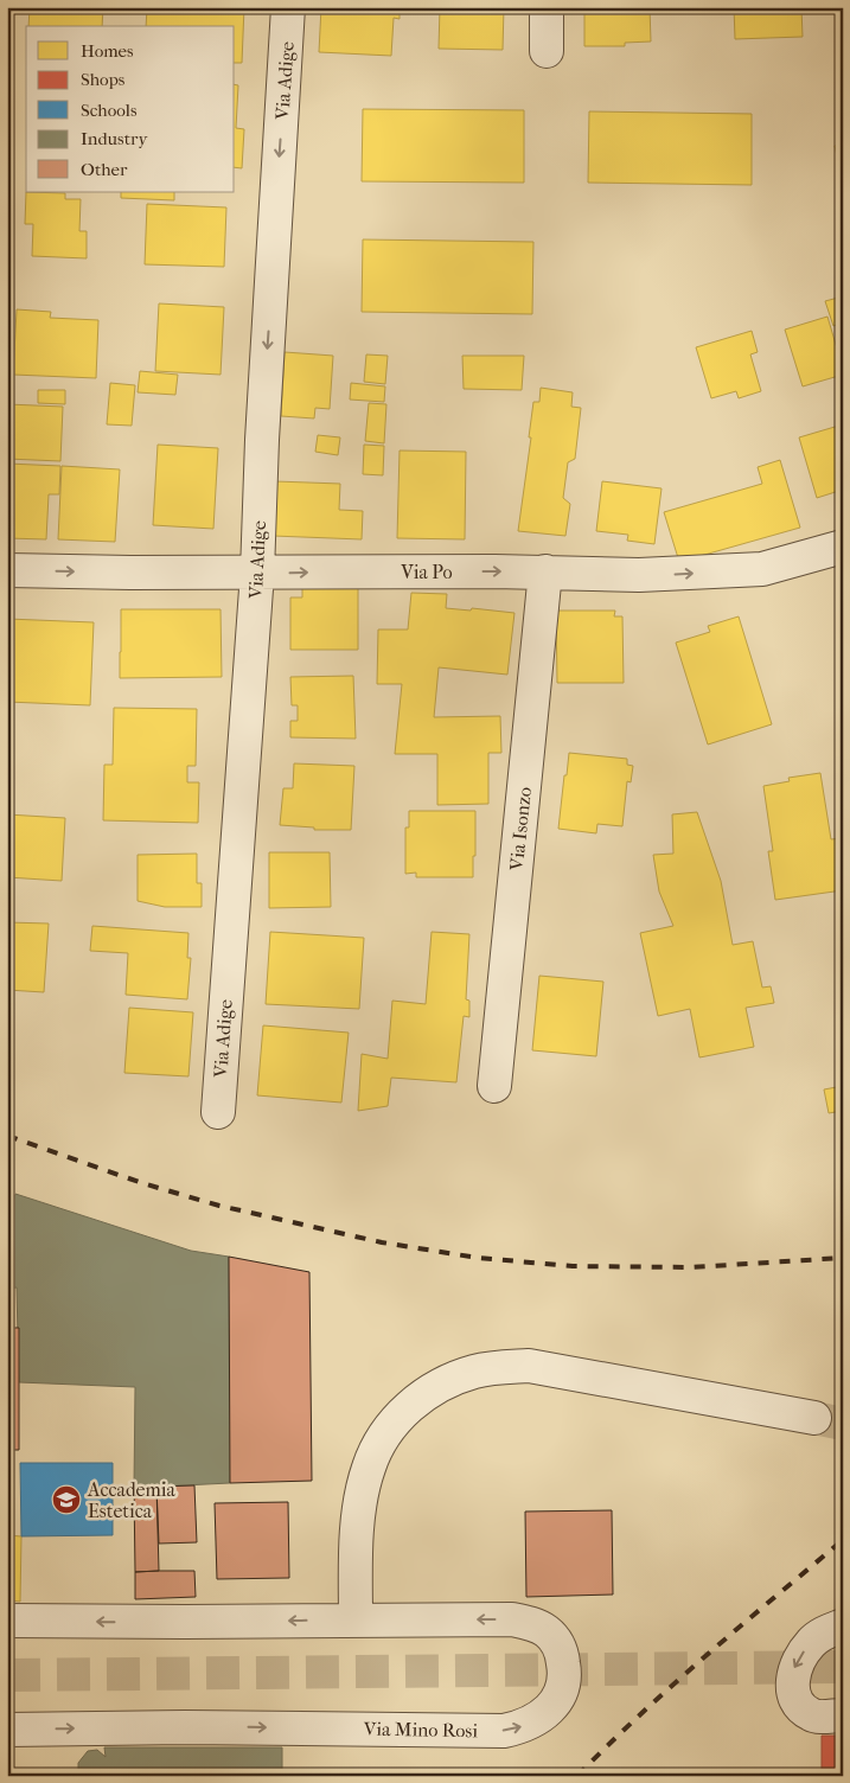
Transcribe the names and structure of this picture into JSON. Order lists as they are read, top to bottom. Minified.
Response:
{"streets":{"street":["Via Adige","Via Po","Via Isonzo","Via Mino Rosi"]},"crossings":[["Via Adige","Via Po"],["Via Po","Via Isonzo"]],"one_way":["Via Adige","Via Po"],"places":{"school or university":["Accademia Estetica"]},"legend":["Homes","Shops","Schools","Industry","Other"]}
